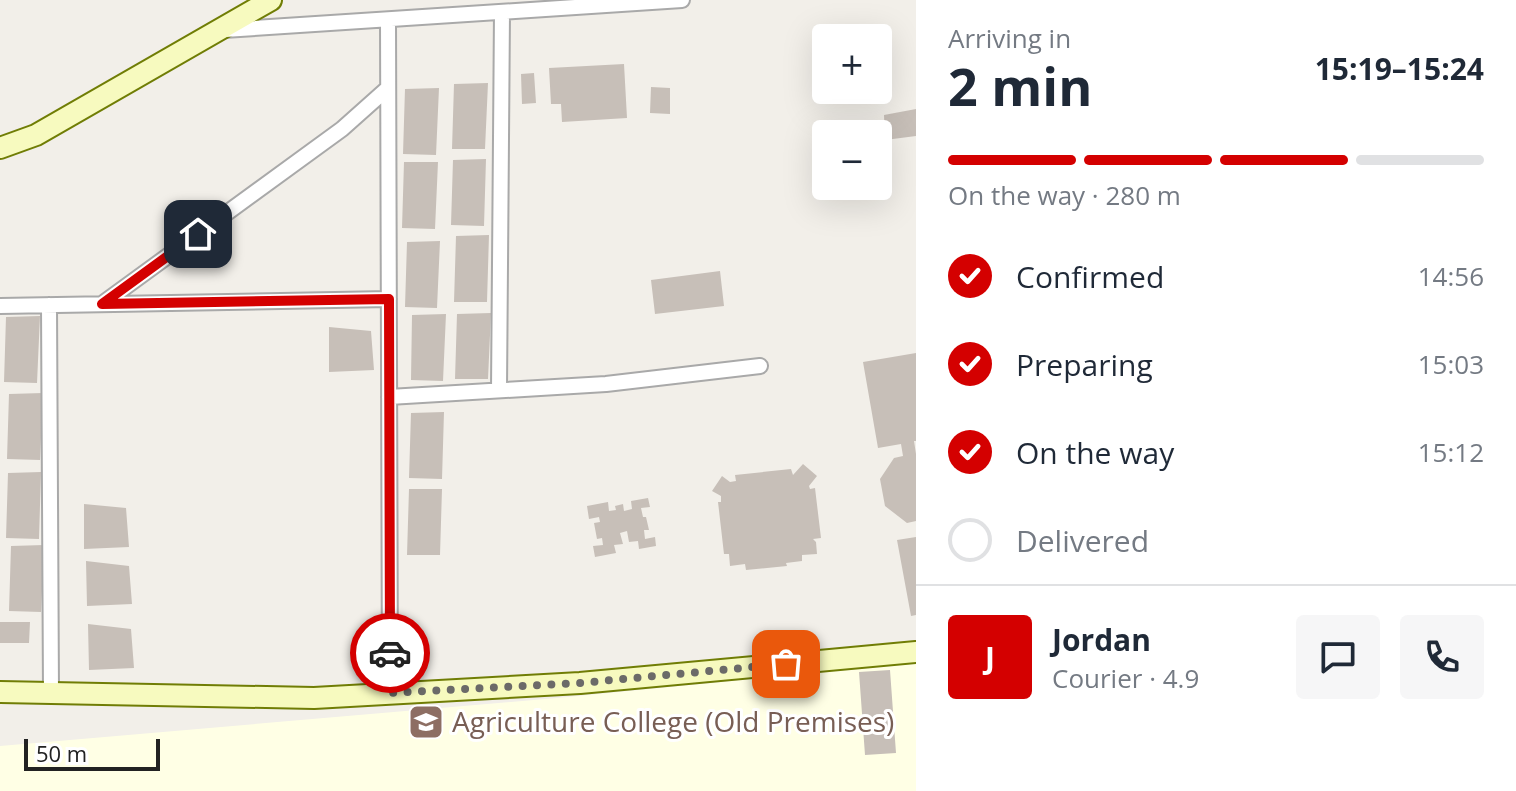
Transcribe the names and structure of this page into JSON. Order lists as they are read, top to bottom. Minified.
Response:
{"places":{"school or university":["Agriculture College (Old Premises)"]},"scale_bar":"50 m","page":{"heading":["2 min","Arriving in","15:19–15:24"],"panel":["Jordan","Courier · 4.9"],"map_buttons":["+","−"],"bar":"On the way · 280 m","list":[["Confirmed","14:56"],["Preparing","15:03"],["On the way","15:12"],"Delivered"],"round":"J","scale":"50 m"}}
